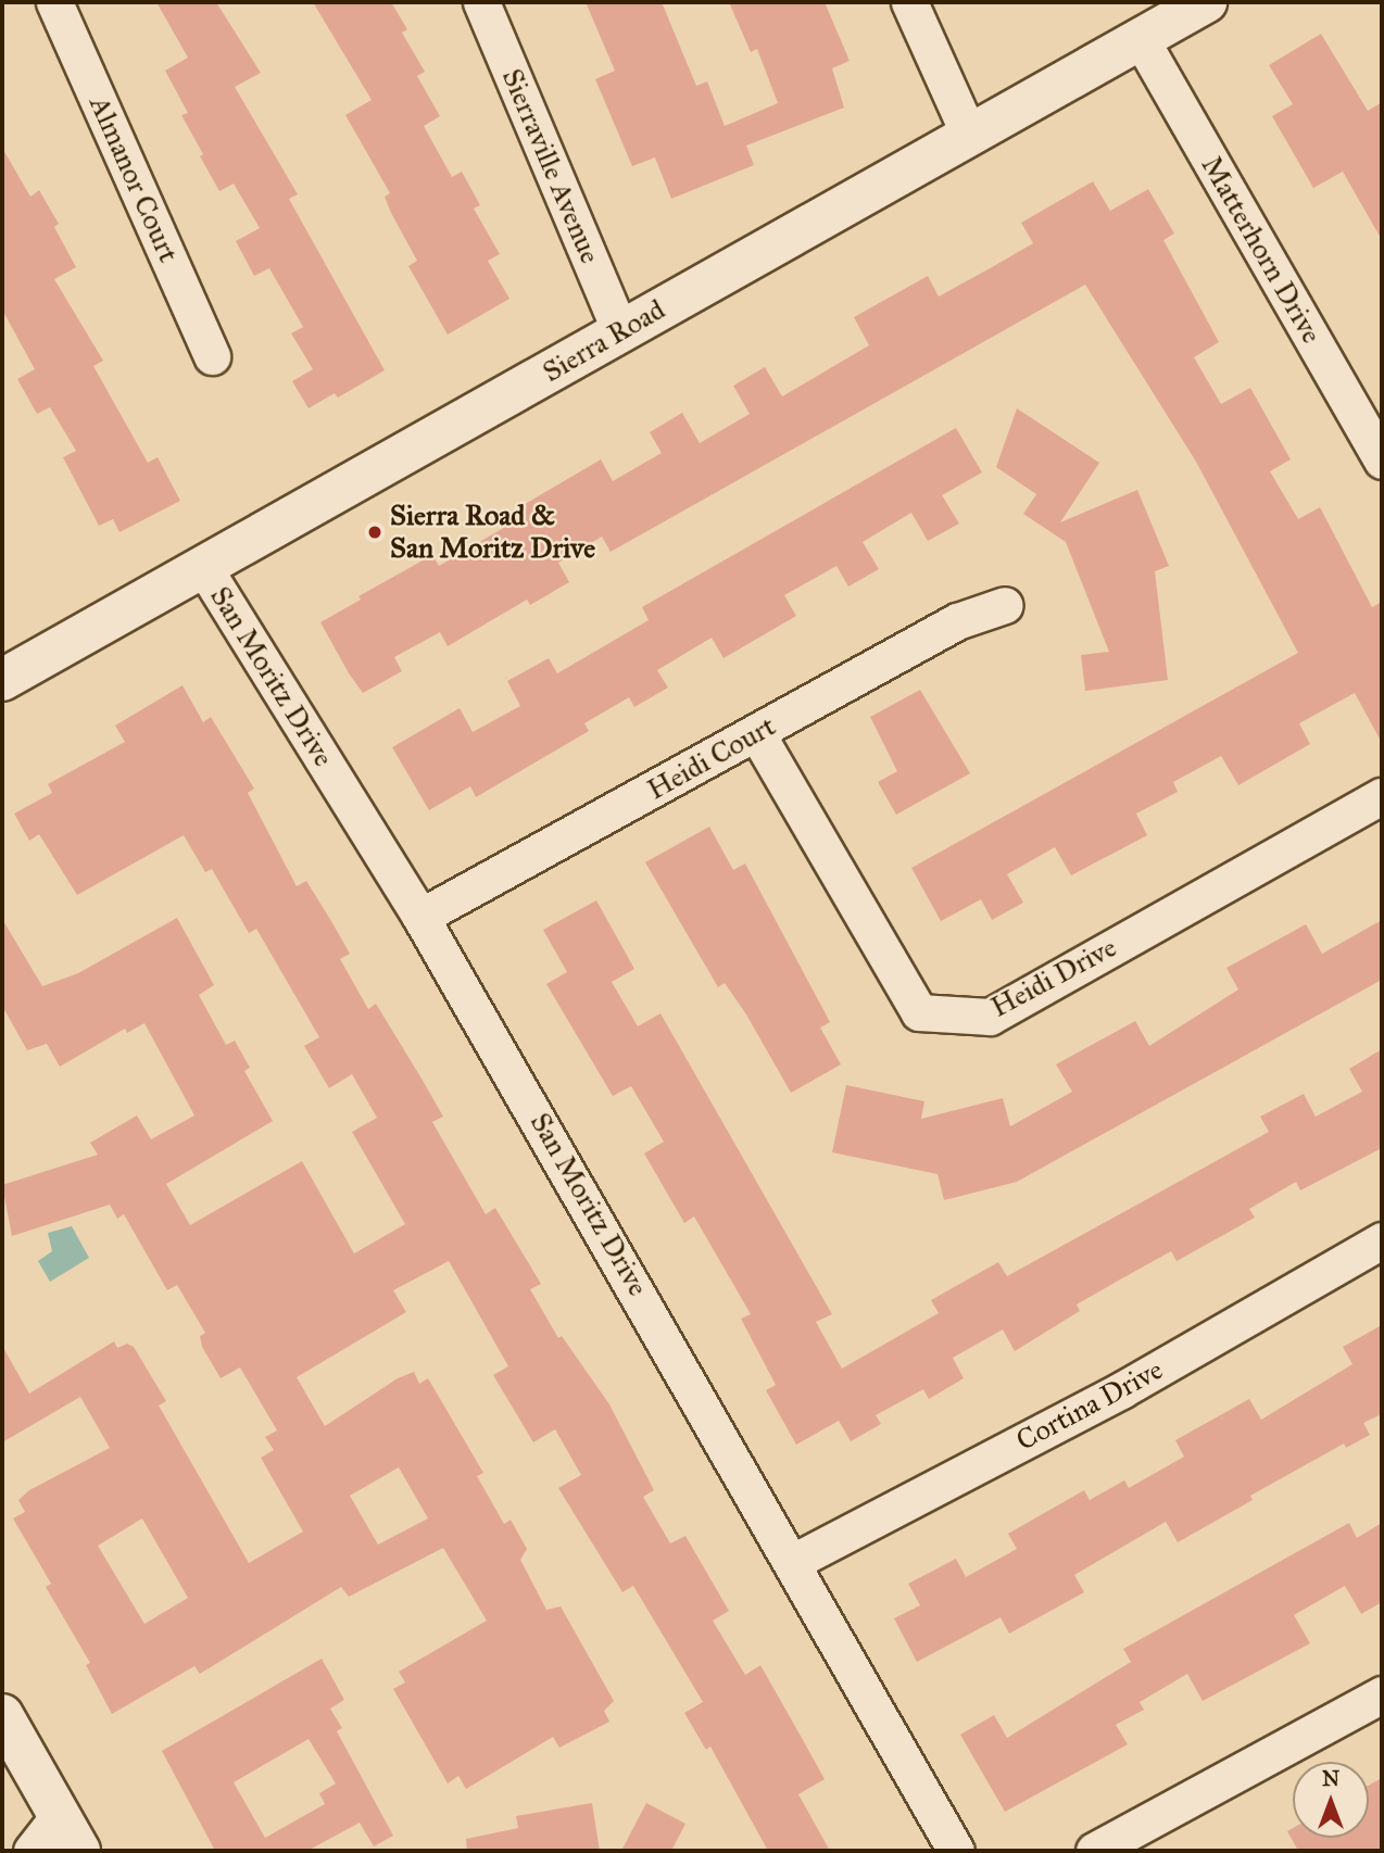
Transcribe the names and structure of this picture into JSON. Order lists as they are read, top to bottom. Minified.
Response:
{"streets":{"street":["Sierraville Avenue","Almanor Court","Matterhorn Drive","Sierra Road","San Moritz Drive","Heidi Court","Heidi Drive","Cortina Drive"]},"crossings":[["Sierraville Avenue","Sierra Road"],["Matterhorn Drive","Sierra Road"],["Sierra Road","San Moritz Drive"],["San Moritz Drive","Heidi Court"],["San Moritz Drive","Cortina Drive"],["Heidi Court","Heidi Drive"]],"places":["Sierra Road & San Moritz Drive"],"north":"top"}
